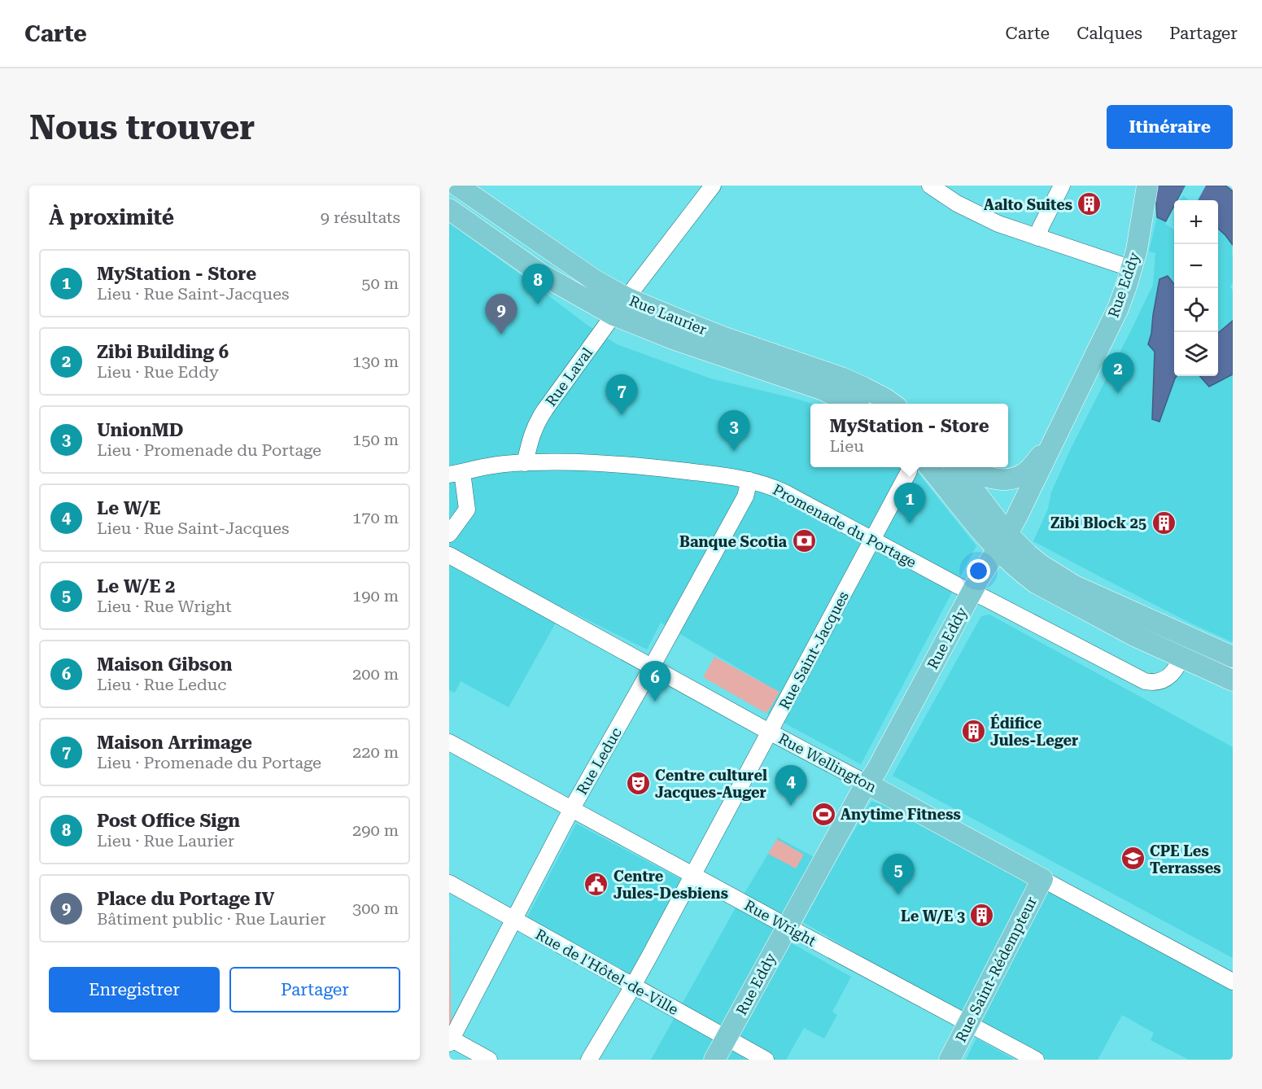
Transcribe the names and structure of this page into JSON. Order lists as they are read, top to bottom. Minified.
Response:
{"streets":{"main road":["Rue Eddy","Rue Laurier","Rue Wellington","Rue Saint-Rédempteur"],"street":["Rue Laval","Promenade du Portage","Rue Saint-Jacques","Rue Leduc","Rue Wright","Rue de l'Hôtel-de-Ville"]},"crossings":[["Rue Eddy","Promenade du Portage"],["Rue Eddy","Rue Wellington"],["Rue Eddy","Rue Wright"],["Rue Eddy","Rue de l'Hôtel-de-Ville"],["Rue Laurier","Rue Laval"],["Rue Laval","Promenade du Portage"],["Promenade du Portage","Rue Saint-Jacques"],["Promenade du Portage","Rue Leduc"],["Rue Saint-Jacques","Rue Wellington"],["Rue Saint-Jacques","Rue Wright"],["Rue Saint-Jacques","Rue de l'Hôtel-de-Ville"],["Rue Leduc","Rue Wellington"],["Rue Leduc","Rue Wright"],["Rue Leduc","Rue de l'Hôtel-de-Ville"],["Rue Wellington","Rue Saint-Rédempteur"],["Rue Wright","Rue Saint-Rédempteur"]],"places":{"building":["Aalto Suites","Zibi Block 25","Édifice Jules-Leger","Le W/E 3"],"bank":["Banque Scotia"],"theatre":["Centre culturel Jacques-Auger"],"sports":["Anytime Fitness"],"school or university":["CPE Les Terrasses"],"public building":["Centre Jules-Desbiens"]},"page":{"header":"Carte","nav":["Carte","Calques","Partager"],"buttons":["Itinéraire",["Enregistrer","Partager"]],"title":"Nous trouver","heading":["À proximité","9 résultats"],"map_buttons":["+","−"],"list":[{"mark":"1","name":"MyStation - Store","note":"Lieu · Rue Saint-Jacques","value":"50 m"},{"mark":"2","name":"Zibi Building 6","note":"Lieu · Rue Eddy","value":"130 m"},{"mark":"3","name":"UnionMD","note":"Lieu · Promenade du Portage","value":"150 m"},{"mark":"4","name":"Le W/E","note":"Lieu · Rue Saint-Jacques","value":"170 m"},{"mark":"5","name":"Le W/E 2","note":"Lieu · Rue Wright","value":"190 m"},{"mark":"6","name":"Maison Gibson","note":"Lieu · Rue Leduc","value":"200 m"},{"mark":"7","name":"Maison Arrimage","note":"Lieu · Promenade du Portage","value":"220 m"},{"mark":"8","name":"Post Office Sign","note":"Lieu · Rue Laurier","value":"290 m"},{"mark":"9","name":"Place du Portage IV","note":"Bâtiment public · Rue Laurier","value":"300 m"}],"pins":["8","9","2","7","3","1","6","4","5"],"popup":["MyStation - Store","Lieu"]}}
